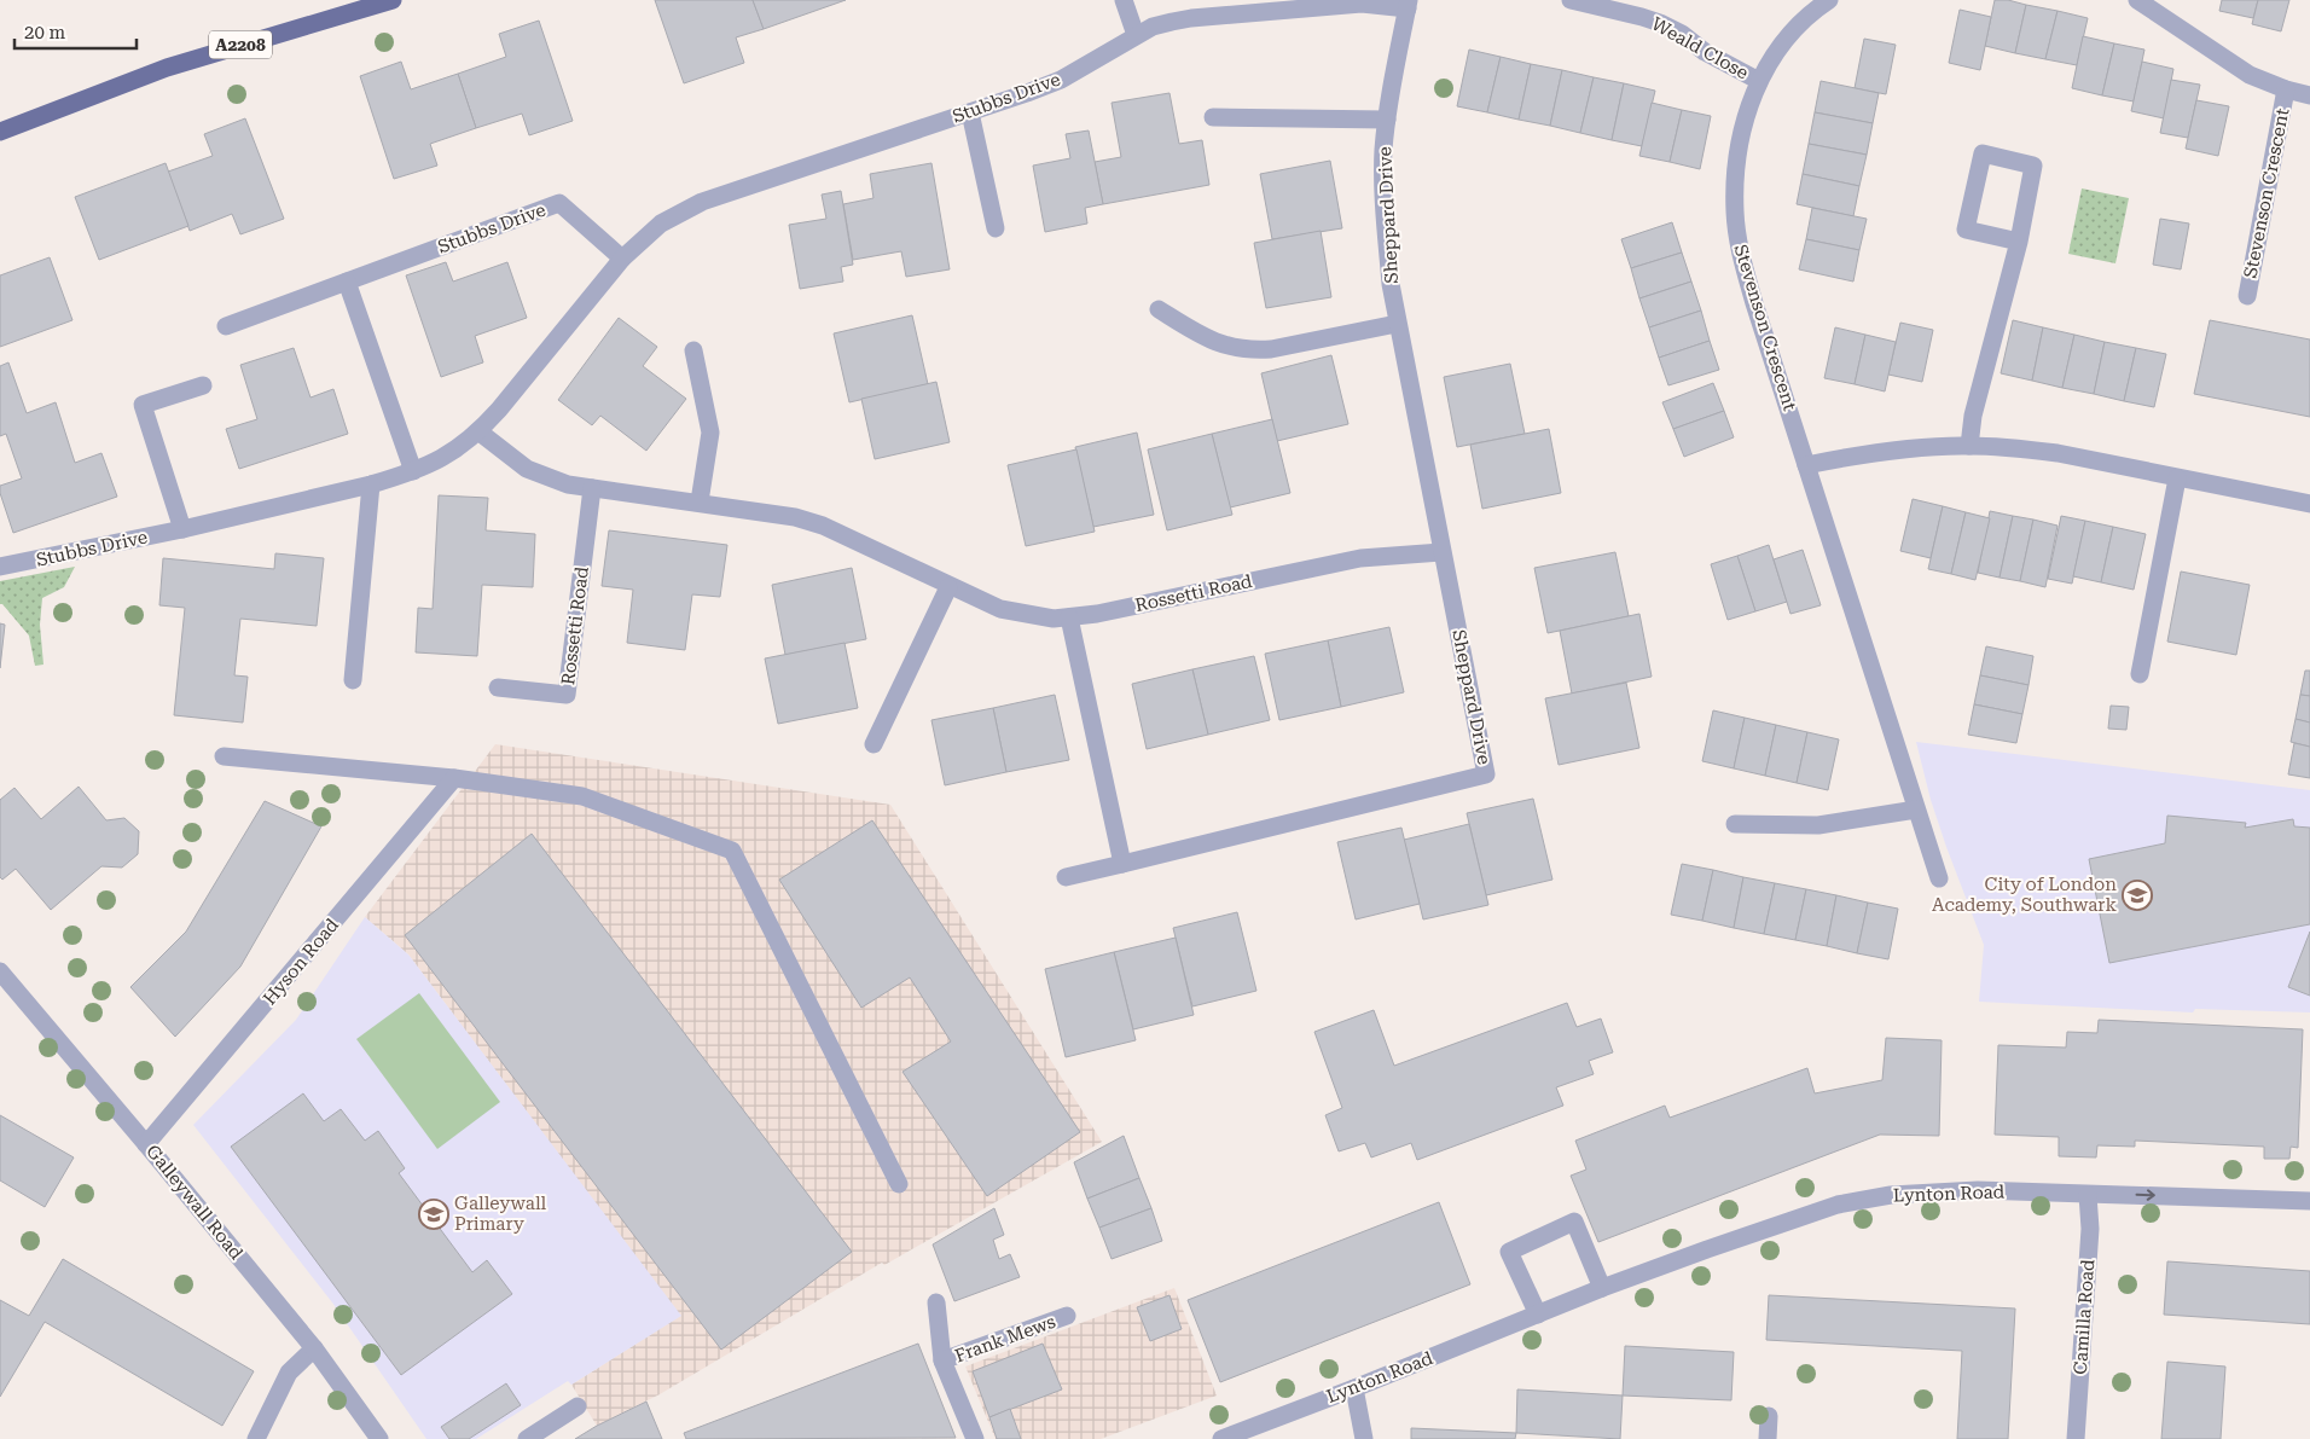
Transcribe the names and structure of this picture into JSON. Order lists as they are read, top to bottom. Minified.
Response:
{"streets":{"main road":["A2208"],"street":["Weald Close","Stubbs Drive","Stevenson Crescent","Sheppard Drive","Rossetti Road","Hyson Road","Lynton Road","Galleywall Road","Camilla Road","Frank Mews"]},"crossings":[["Weald Close","Stevenson Crescent"],["Stubbs Drive","Sheppard Drive"],["Stubbs Drive","Rossetti Road"],["Sheppard Drive","Rossetti Road"],["Hyson Road","Galleywall Road"],["Lynton Road","Camilla Road"]],"places":{"school or university":["City of London Academy, Southwark","Galleywall Primary"]},"scale_bar":"20 m"}
